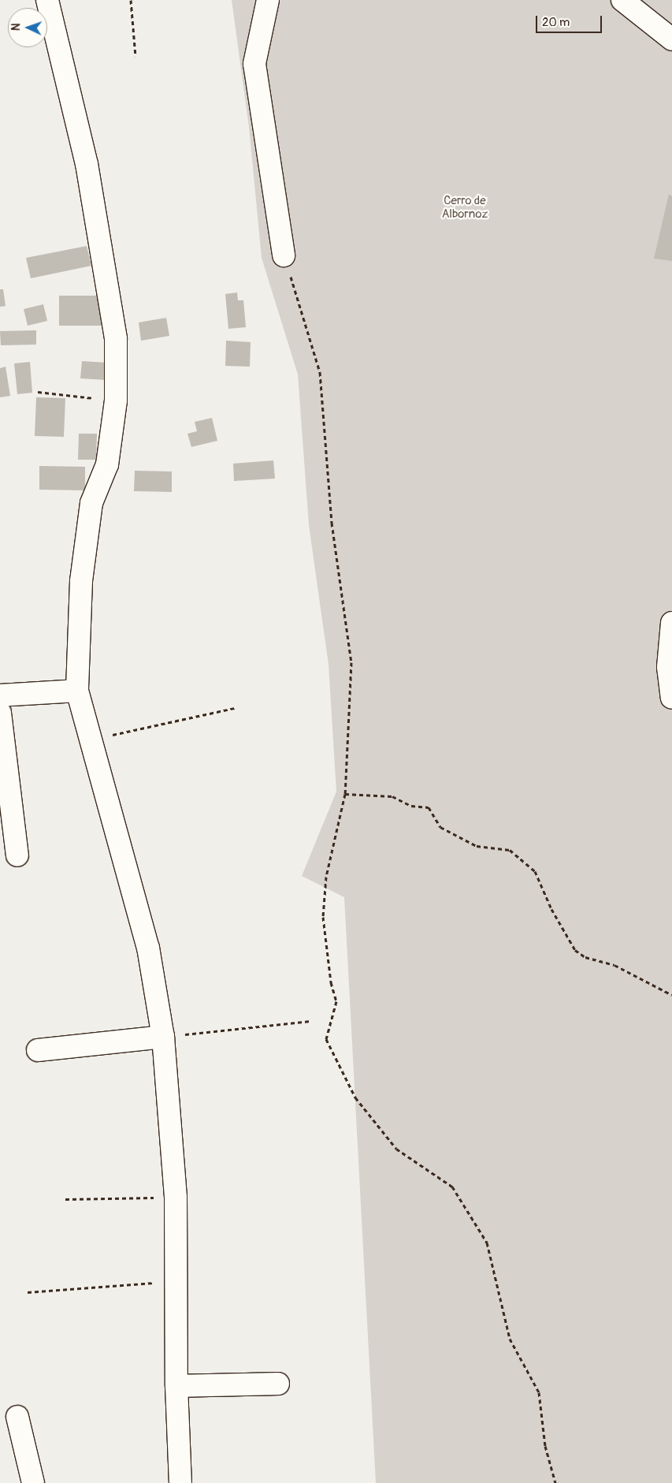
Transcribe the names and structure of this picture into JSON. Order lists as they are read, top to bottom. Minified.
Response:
{"parks":["Cerro de Albornoz"],"scale_bar":"20 m","north":"left"}
